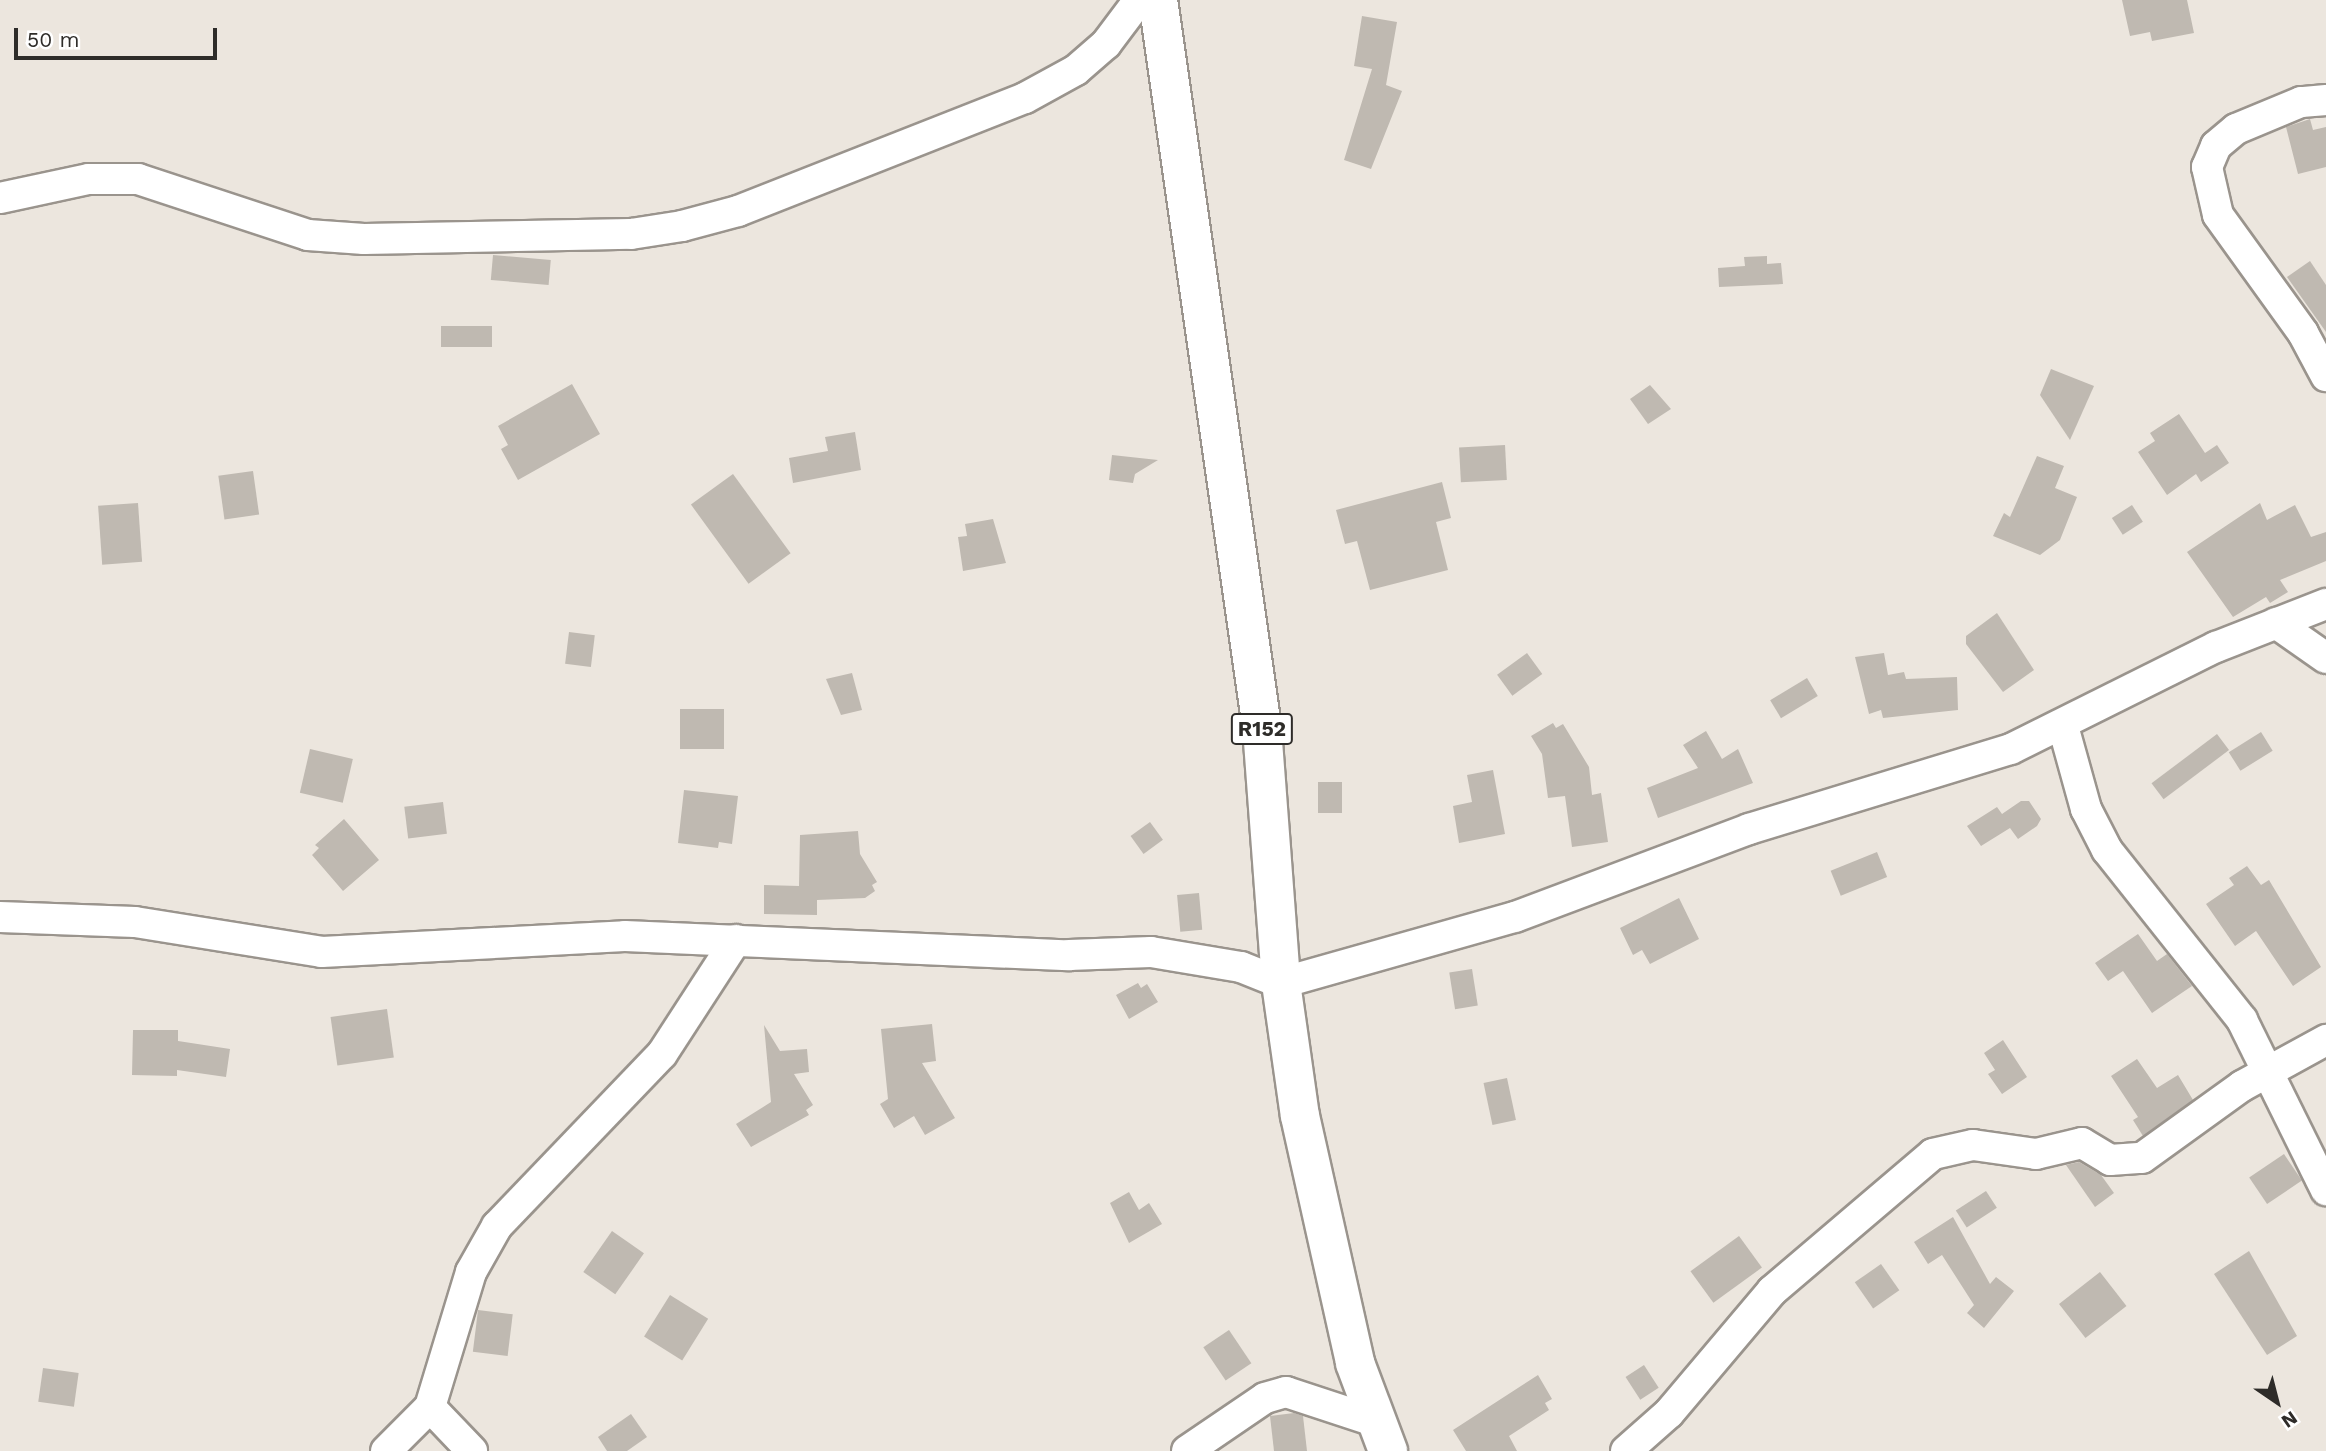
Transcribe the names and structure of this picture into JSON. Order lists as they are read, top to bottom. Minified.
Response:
{"streets":{"main road":["R152"]},"scale_bar":"50 m","north":"bottom right"}
